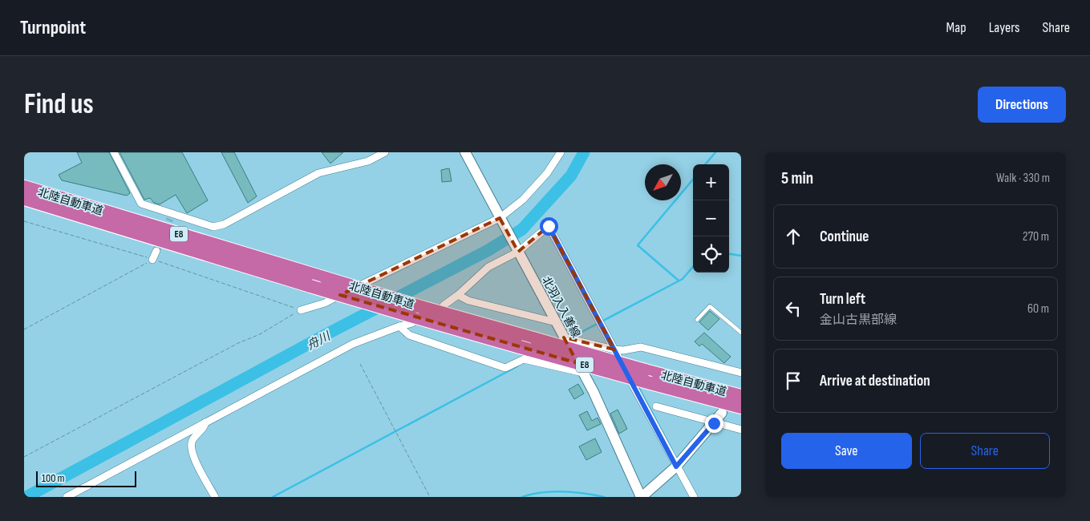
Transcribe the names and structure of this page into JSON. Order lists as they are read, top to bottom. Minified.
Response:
{"streets":{"highway":["北陸自動車道","E8"],"main road":["北羽入入善線"]},"water":["舟川"],"scale_bar":"100 m","north":"bottom left","page":{"header":"Turnpoint","nav":["Map","Layers","Share"],"buttons":["Directions",["Save","Share"]],"title":"Find us","heading":["5 min","Walk · 330 m"],"map_buttons":["+","−"],"list":[["Continue","270 m"],["Turn left","金山古黒部線","60 m"],"Arrive at destination"],"scale":"100 m"}}
